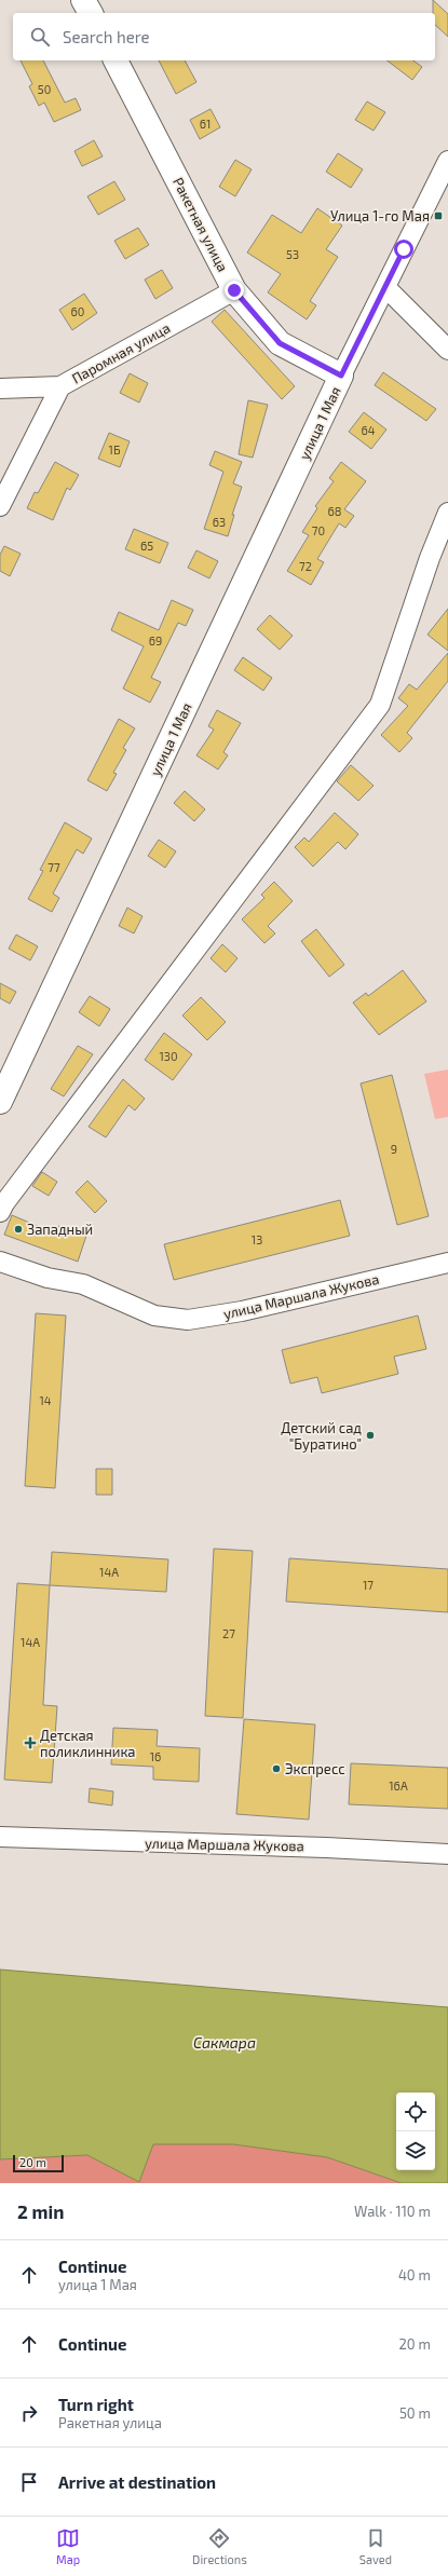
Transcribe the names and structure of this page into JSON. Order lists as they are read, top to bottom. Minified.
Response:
{"streets":{"main road":["Ракетная улица","улица 1 Мая"],"street":["Паромная улица","улица Маршала Жукова"]},"crossings":[["Ракетная улица","Паромная улица"],["Ракетная улица","улица 1 Мая"]],"water":["Сакмара"],"places":{"transit":["Улица 1-го Мая"],"other":["Западный","Детский сад \"Буратино\"","Экспресс"],"health":["Детская поликлинника"]},"house_numbers":["50","61","53","60","64","1Б","68","63","70","65","72","69","77","130","9","13","14","14А","17","27","14А","16","16А"],"scale_bar":"20 m","page":{"search":"Search here","scale":"20 m","heading":["2 min","Walk · 110 m"],"list":[["Continue","улица 1 Мая","40 m"],["Continue","20 m"],["Turn right","Ракетная улица","50 m"],"Arrive at destination"],"nav":["Map","Directions","Saved"]}}
